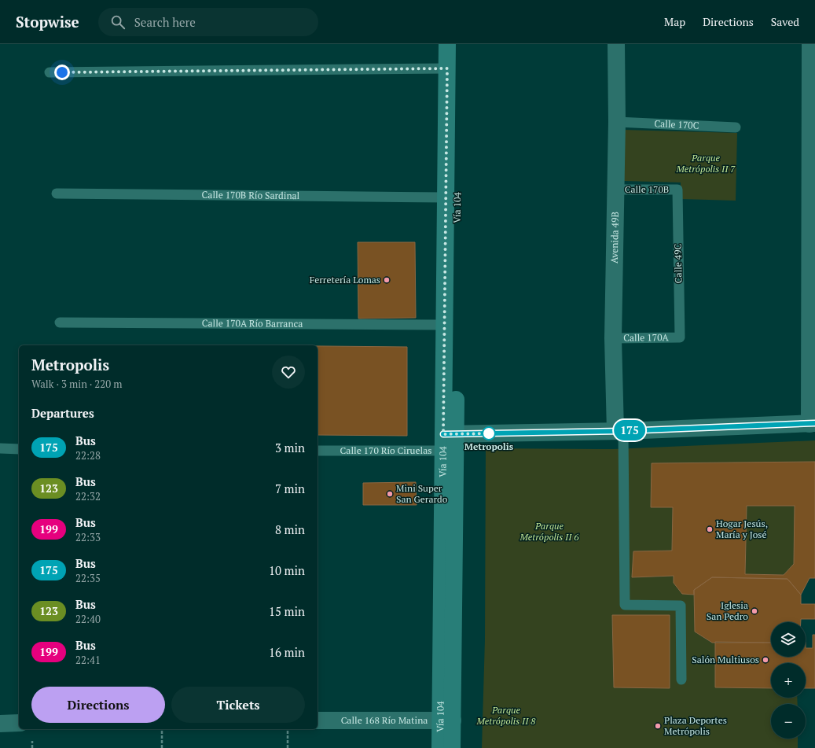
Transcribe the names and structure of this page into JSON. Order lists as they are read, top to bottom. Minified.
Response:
{"streets":{"main road":["Vía 104"],"street":["Avenida 49B","Calle 168 Río Matina"],"lane":["Calle 170C","Calle 170B","Calle 170B Río Sardinal","Calle 49C","Calle 170A Río Barranca","Calle 170A","Calle 170 Río Ciruelas"]},"crossings":[["Calle 170C","Avenida 49B"],["Calle 170B","Avenida 49B"],["Calle 170B","Calle 49C"],["Calle 170B Río Sardinal","Vía 104"],["Vía 104","Calle 170A Río Barranca"],["Vía 104","Calle 170 Río Ciruelas"],["Vía 104","Calle 168 Río Matina"],["Avenida 49B","Calle 170A"],["Calle 49C","Calle 170A"]],"parks":["Parque Metrópolis II 7","Parque Metrópolis II 6","Parque Metrópolis II 8"],"places":["Ferretería Lomas","Metropolis","Mini Super San Gerardo","Hogar Jesús, María y José","Iglesia San Pedro","Salón Multiusos","Plaza Deportes Metrópolis"],"lines":["bus line 175"],"page":{"header":"Stopwise","search":"Search here","nav":["Map","Directions","Saved"],"on_map":"175","heading":[["Metropolis","Walk · 3 min · 220 m"],"Departures"],"list":[{"mark":"175","name":"Bus","note":"22:28","value":"3 min"},{"mark":"123","name":"Bus","note":"22:32","value":"7 min"},{"mark":"199","name":"Bus","note":"22:33","value":"8 min"},{"mark":"175","name":"Bus","note":"22:35","value":"10 min"},{"mark":"123","name":"Bus","note":"22:40","value":"15 min"},{"mark":"199","name":"Bus","note":"22:41","value":"16 min"}],"map_buttons":["+","−"],"buttons":["Directions","Tickets"]}}
